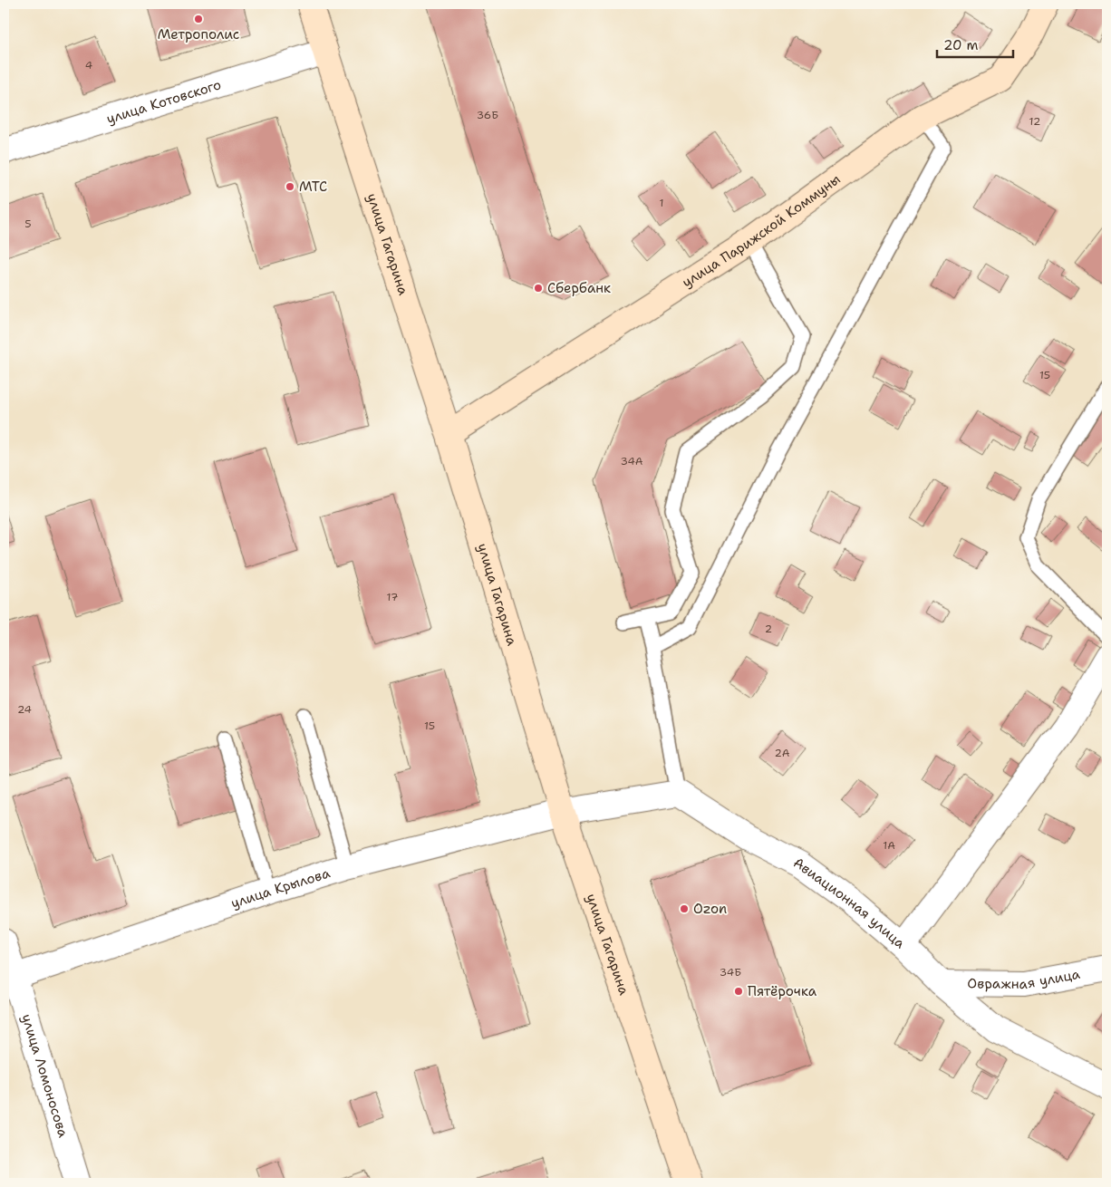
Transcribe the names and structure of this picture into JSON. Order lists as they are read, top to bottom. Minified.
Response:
{"streets":{"main road":["улица Парижской Коммуны","улица Гагарина"],"street":["улица Котовского","улица Крылова","Авиационная улица","Овражная улица","улица Ломоносова"]},"crossings":[["улица Котовского","улица Гагарина"],["улица Парижской Коммуны","улица Гагарина"],["улица Гагарина","улица Крылова"],["улица Крылова","улица Ломоносова"],["Авиационная улица","Овражная улица"]],"places":["Метрополис","МТС","Сбербанк","Ozon","Пятёрочка"],"house_numbers":["4","36Б","12","1","5","15","34А","17","2","24","15","2А","1А","34Б"],"scale_bar":"20 m"}
